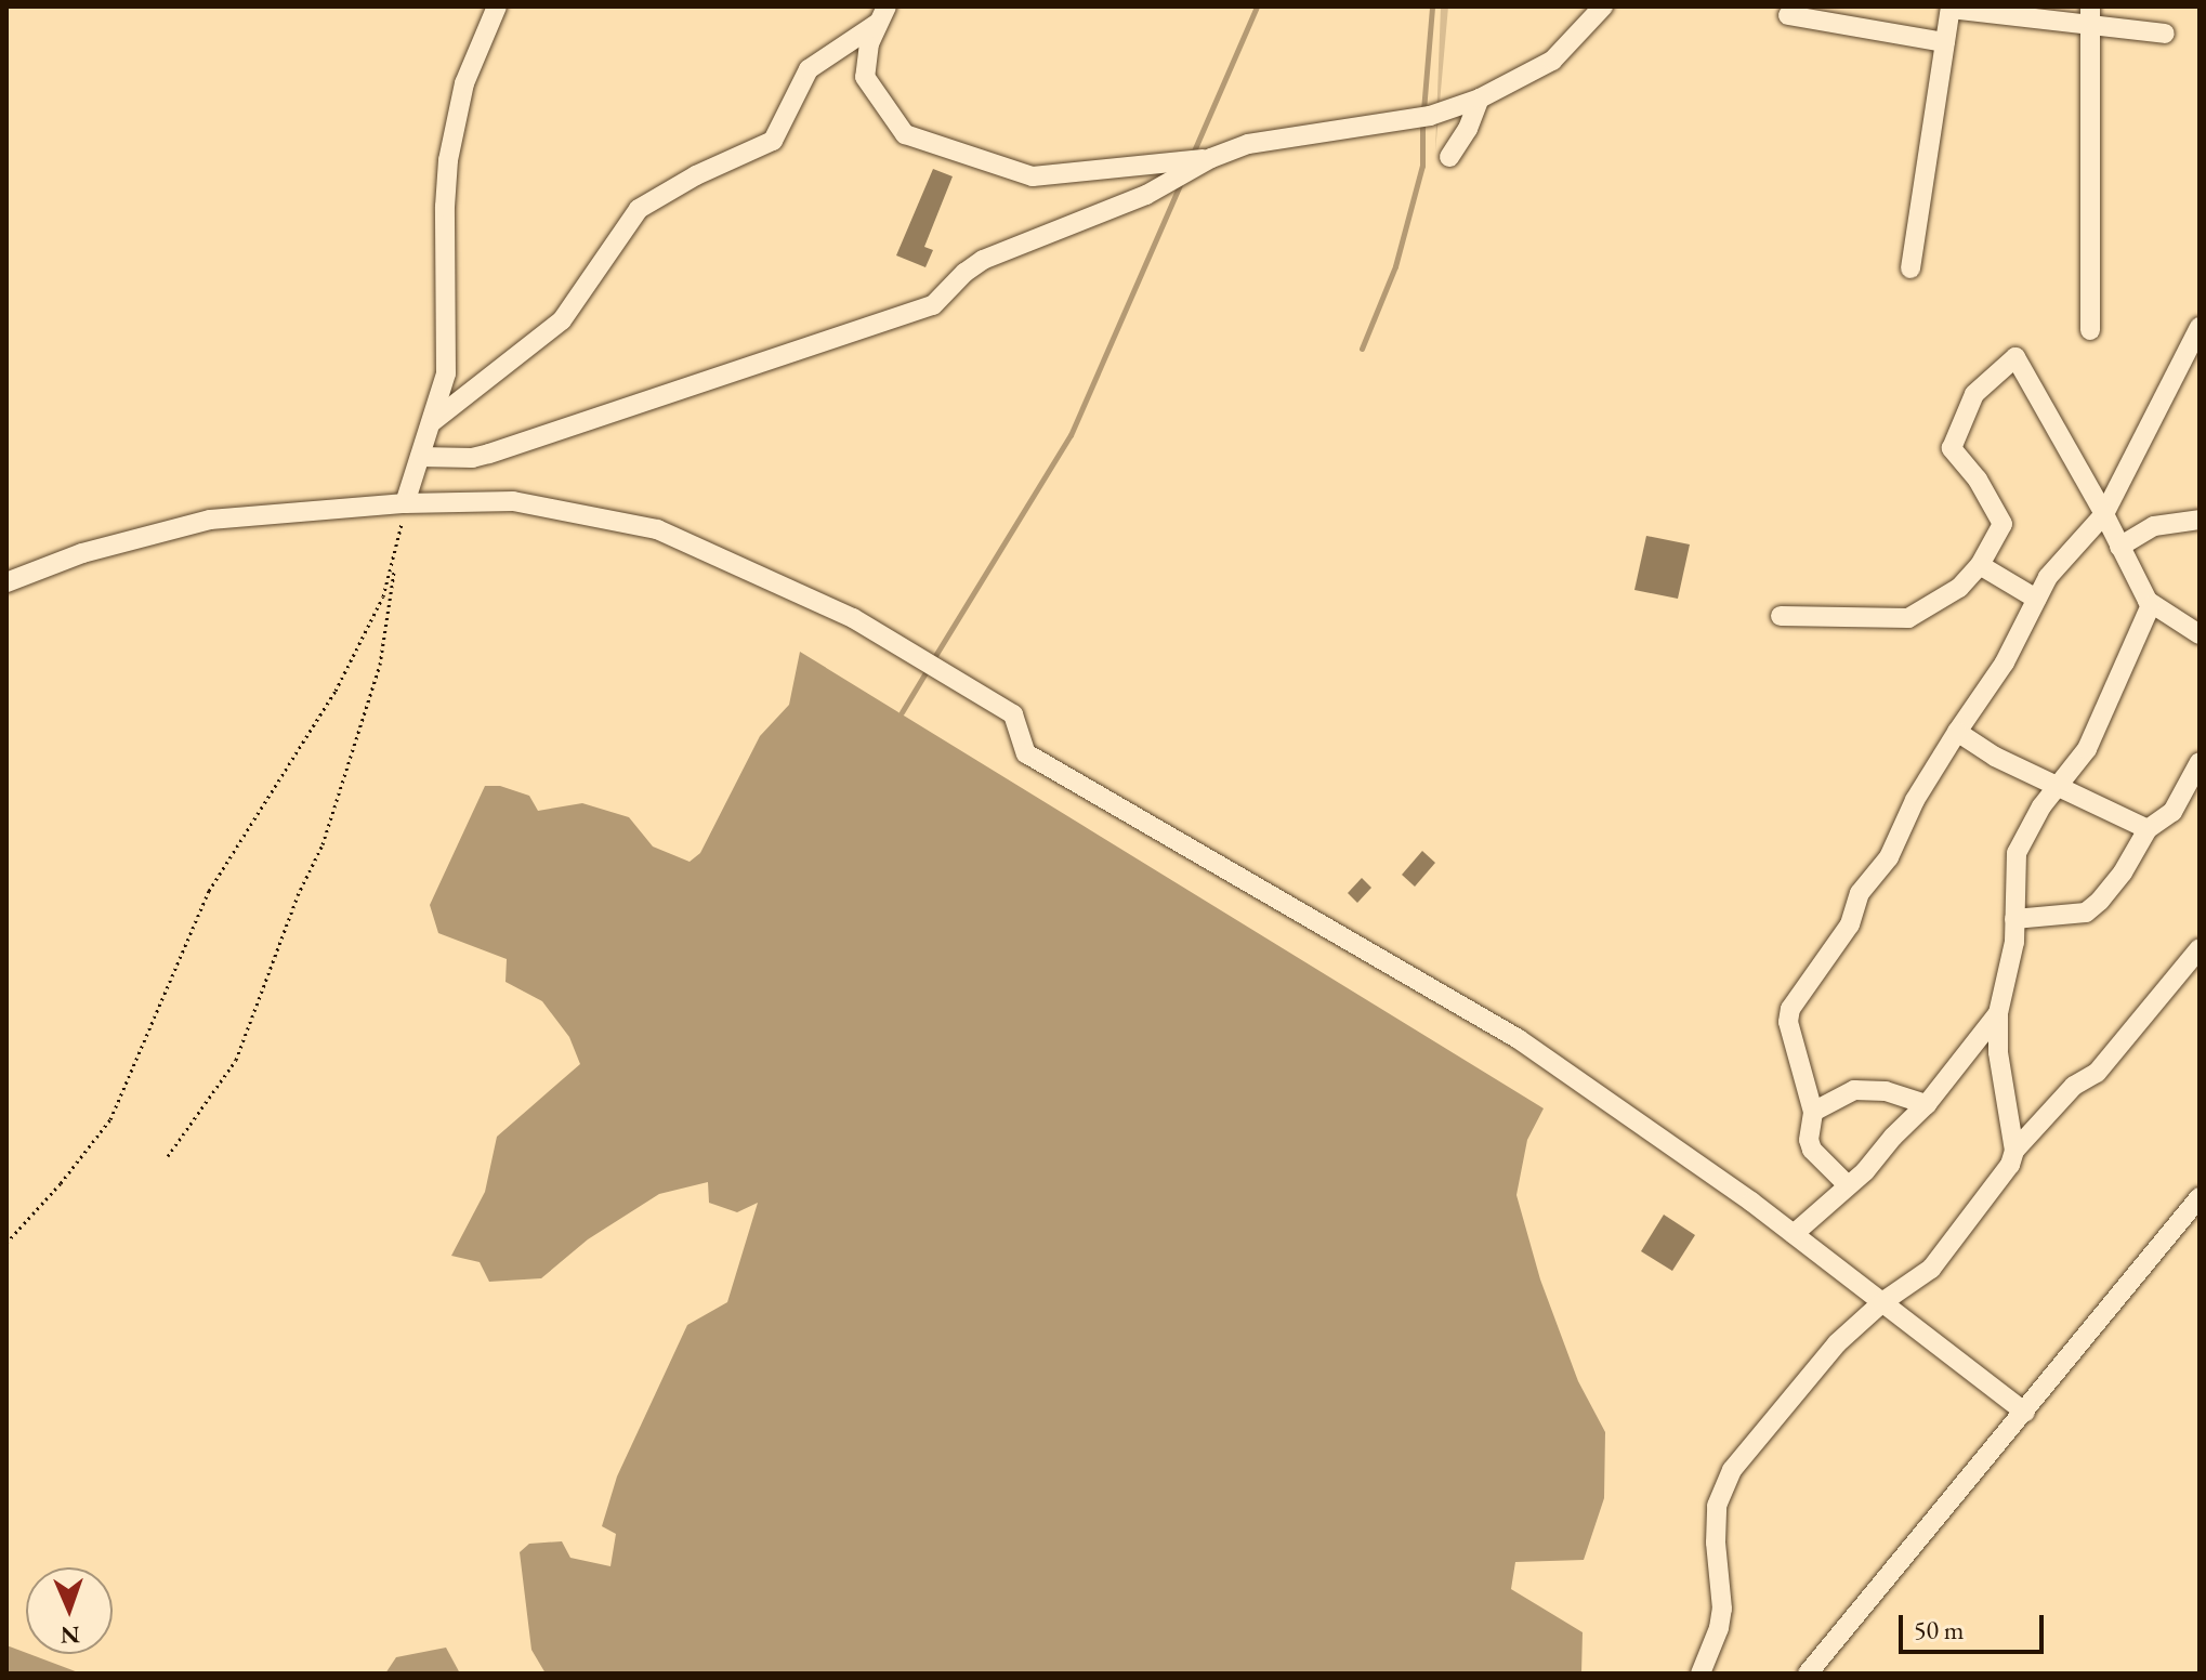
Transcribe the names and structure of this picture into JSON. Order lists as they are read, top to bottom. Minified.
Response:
{"scale_bar":"50 m","north":"bottom"}
